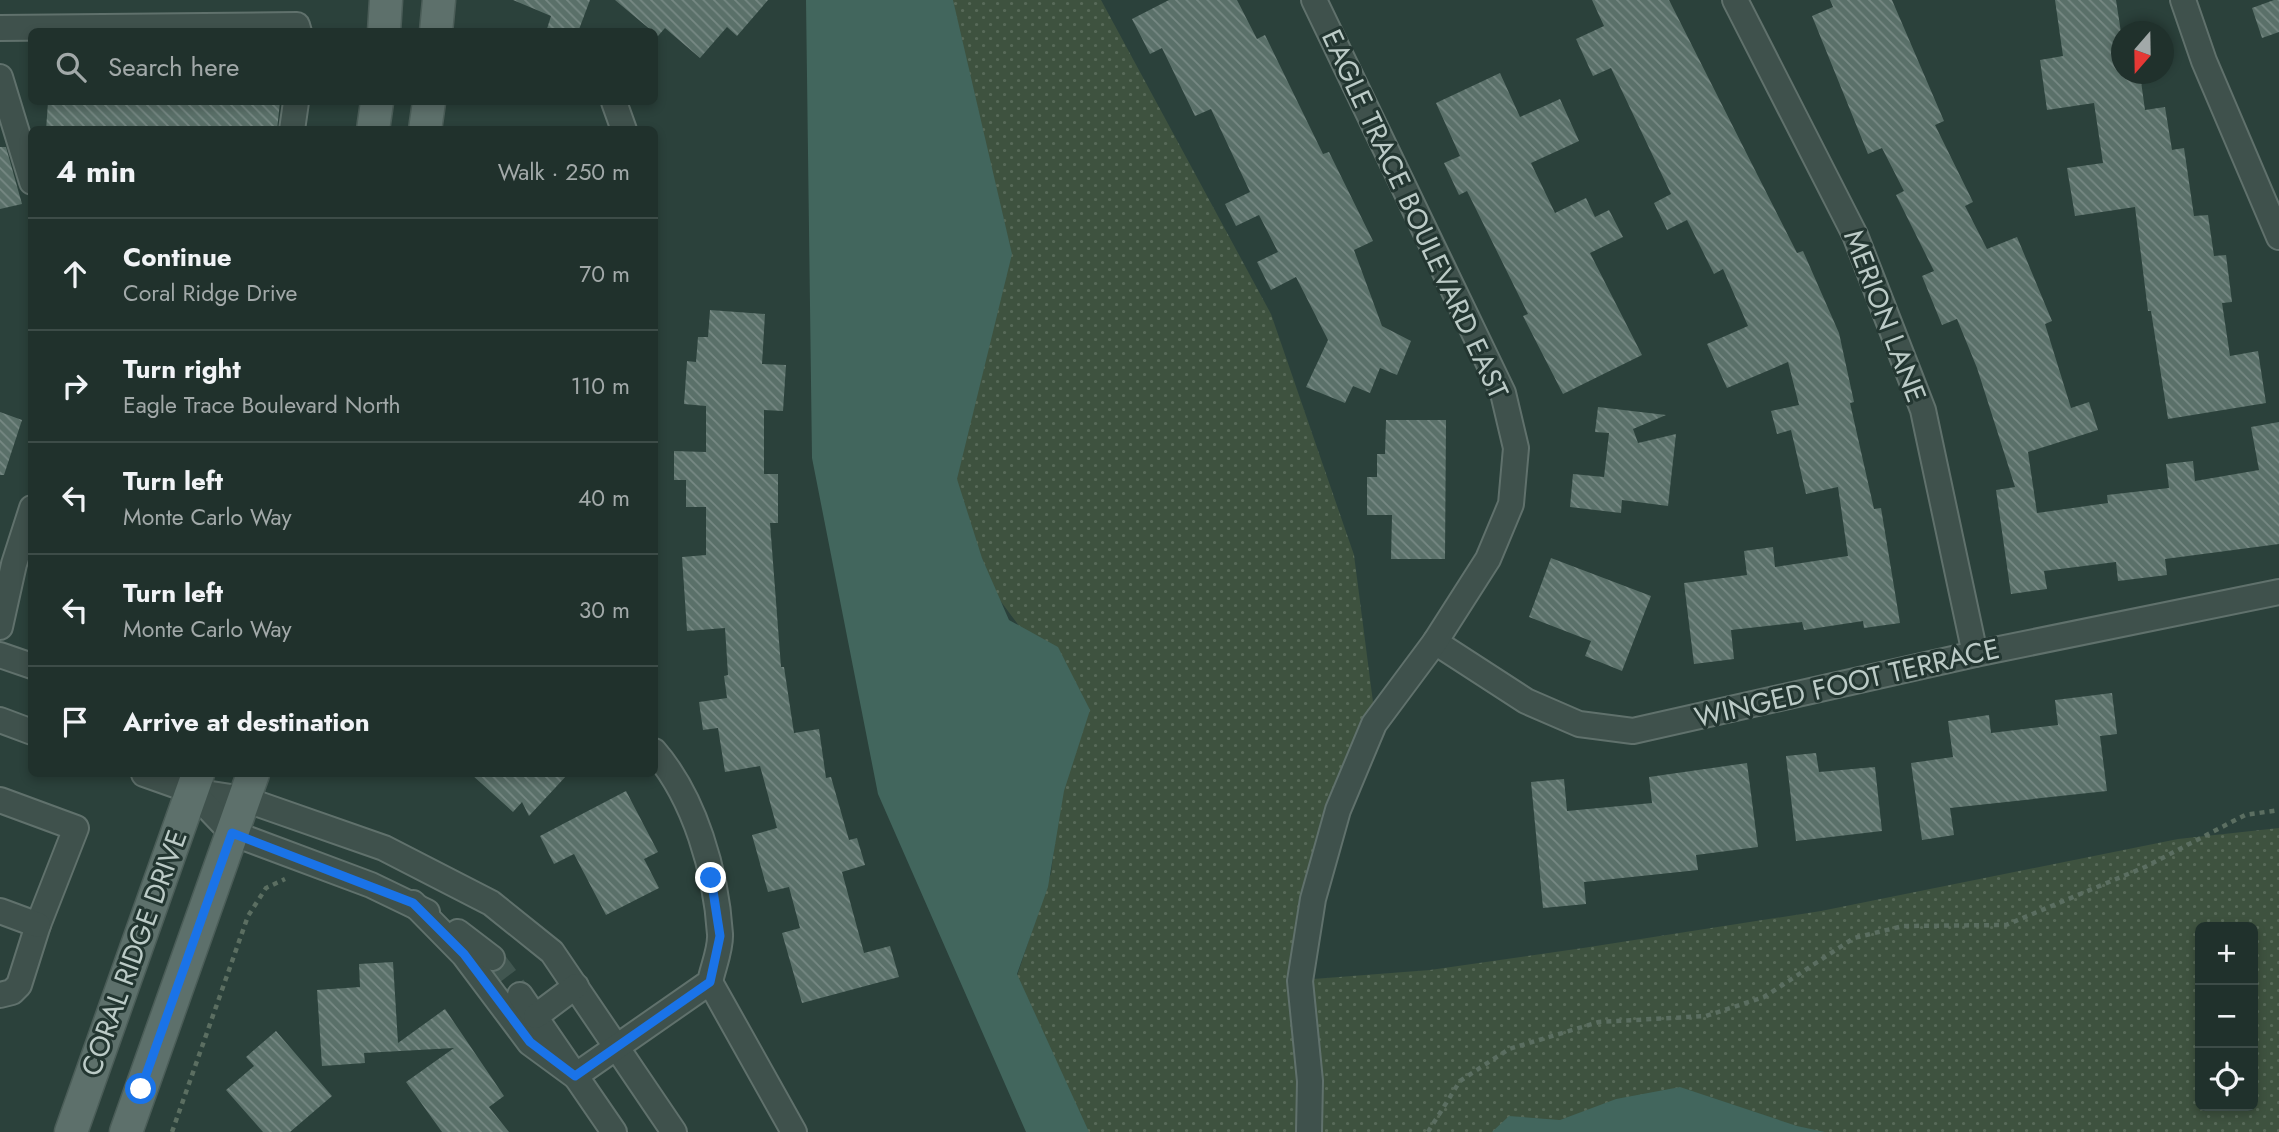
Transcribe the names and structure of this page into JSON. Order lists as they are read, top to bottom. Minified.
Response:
{"streets":{"main road":["CORAL RIDGE DRIVE"],"street":["EAGLE TRACE BOULEVARD EAST","MERION LANE","WINGED FOOT TERRACE"]},"crossings":[["EAGLE TRACE BOULEVARD EAST","WINGED FOOT TERRACE"],["MERION LANE","WINGED FOOT TERRACE"]],"north":"bottom","page":{"search":"Search here","heading":["4 min","Walk · 250 m"],"list":[["Continue","Coral Ridge Drive","70 m"],["Turn right","Eagle Trace Boulevard North","110 m"],["Turn left","Monte Carlo Way","40 m"],["Turn left","Monte Carlo Way","30 m"],"Arrive at destination"],"map_buttons":["+","−"]}}
